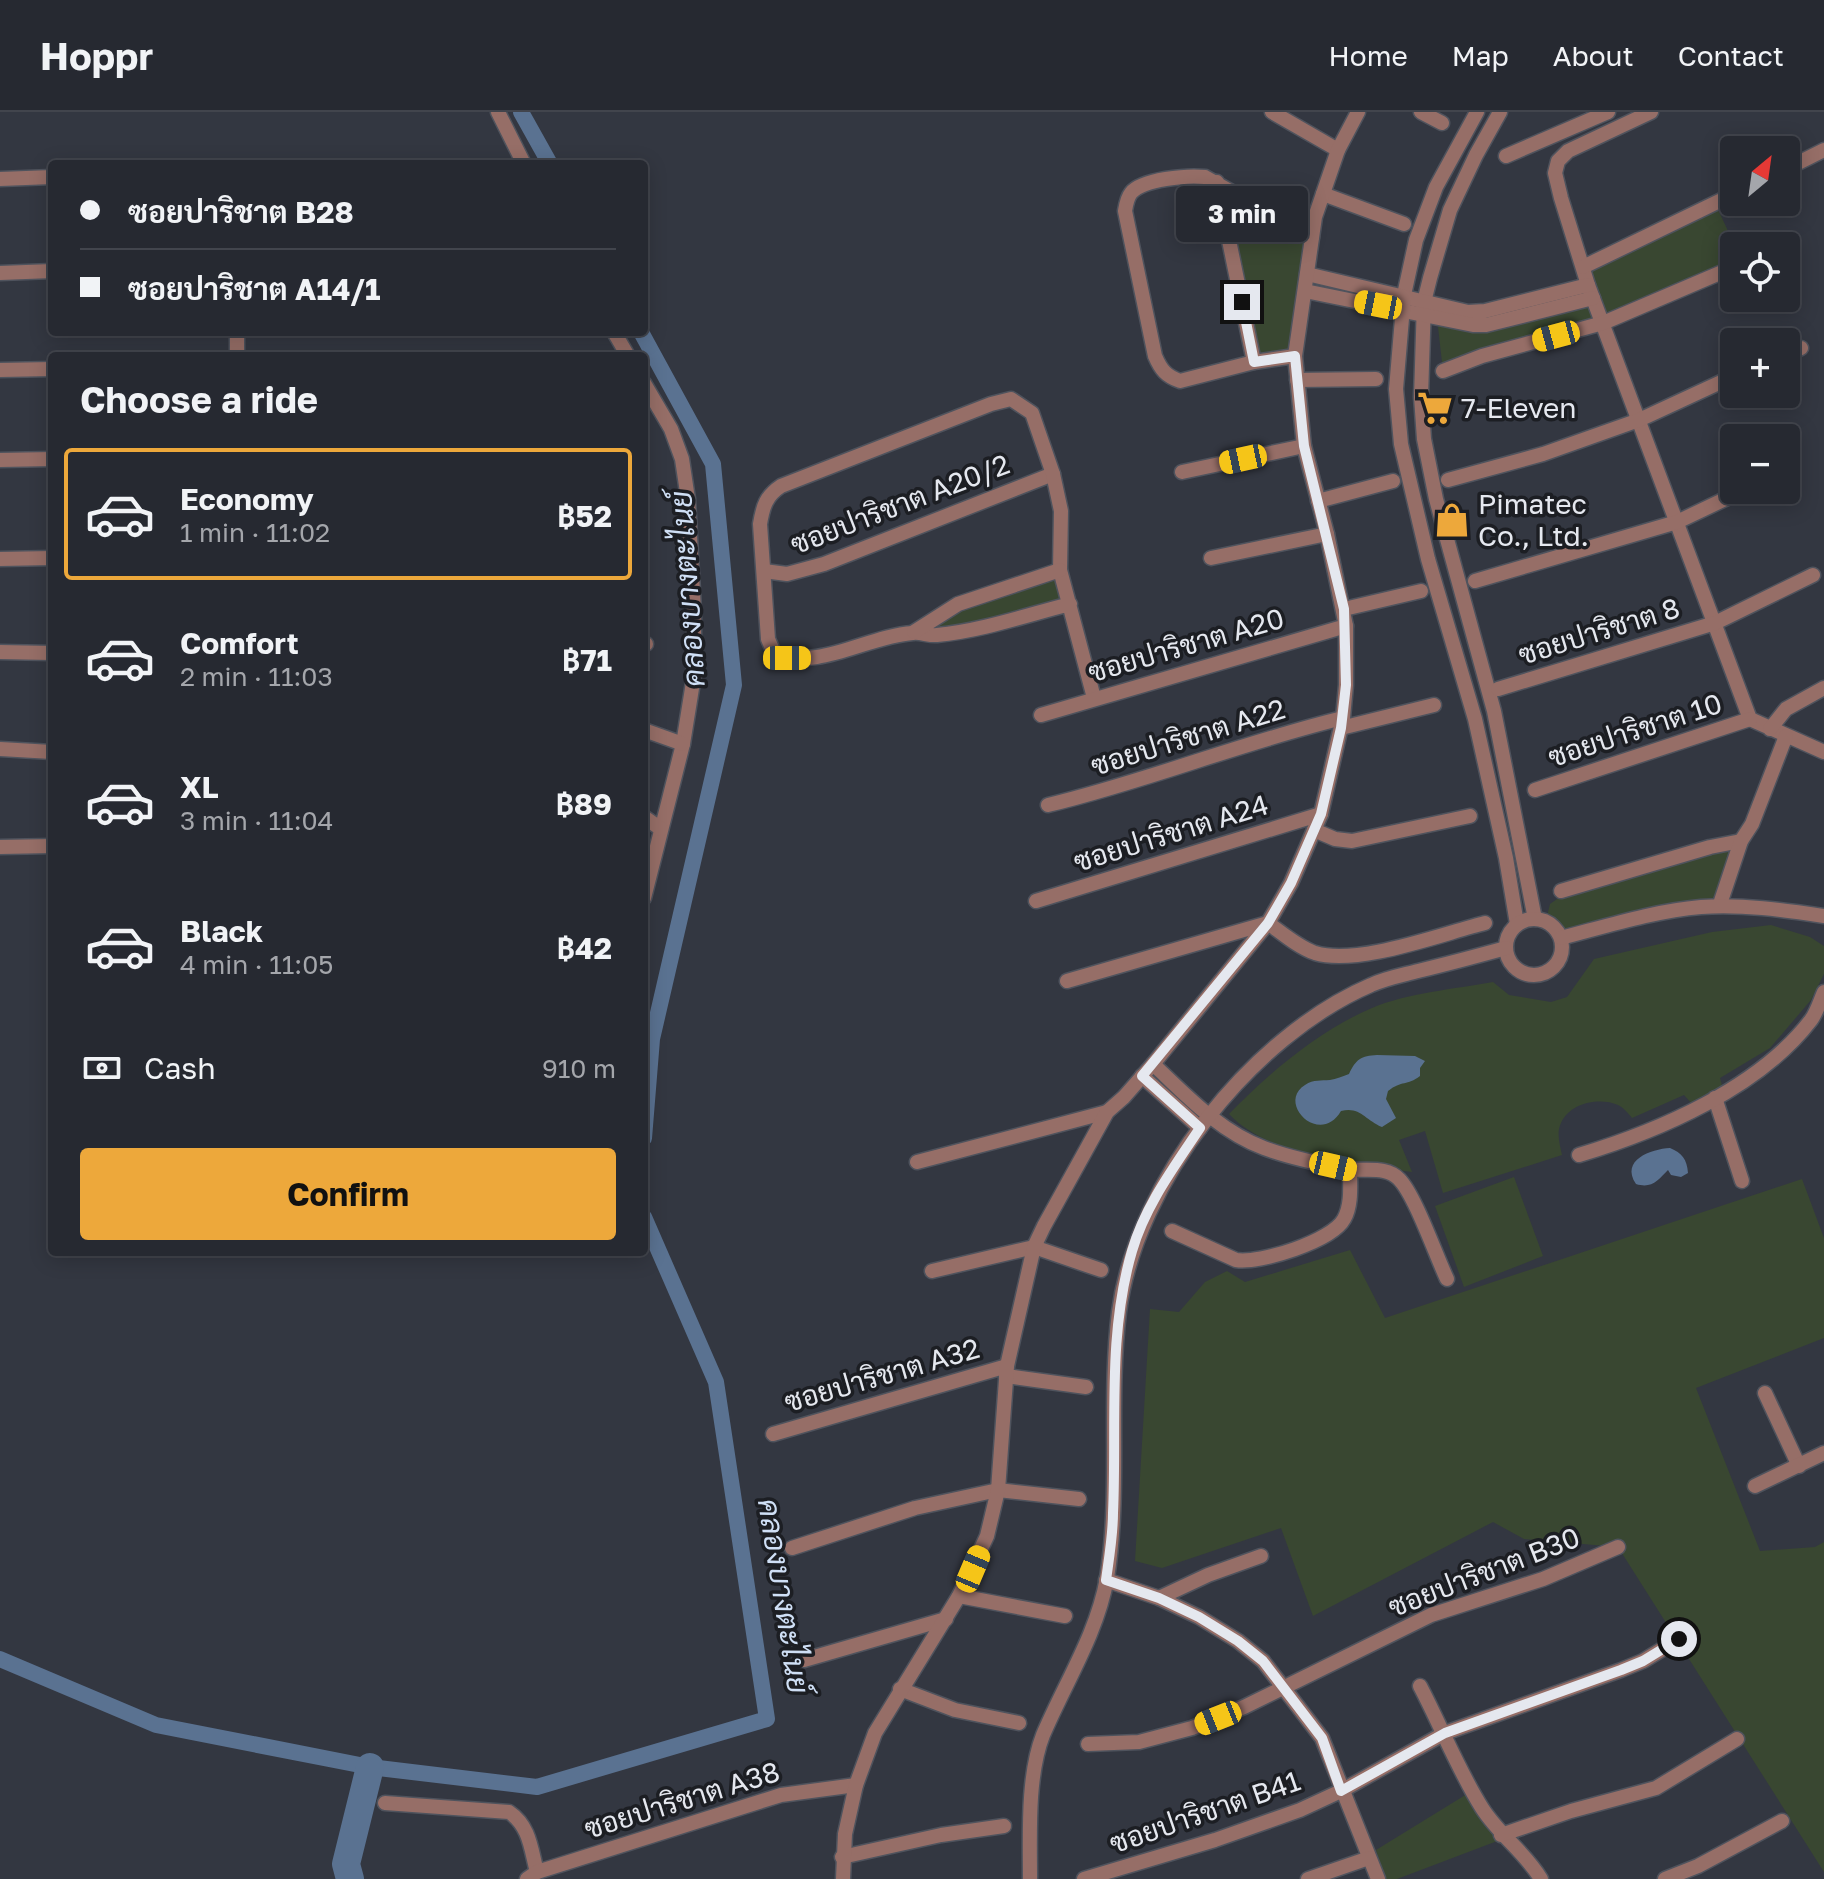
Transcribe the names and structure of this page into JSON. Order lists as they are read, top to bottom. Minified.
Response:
{"streets":{"street":["ซอยปาริชาต A20/2","ซอยปาริชาต 8","ซอยปาริชาต A20","ซอยปาริชาต 10","ซอยปาริชาต A22","ซอยปาริชาต A24","ซอยปาริชาต A32","ซอยปาริชาต B30","ซอยปาริชาต A38","ซอยปาริชาต B41"]},"water":["คลองบางตะไนย์"],"places":{"supermarket":["7-Eleven"],"shop":["Pimatec Co., Ltd."]},"north":"top right","page":{"header":"Hoppr","nav":["Home","Map","About","Contact"],"map_buttons":["+","−"],"banner":["ซอยปาริชาต B28","ซอยปาริชาต A14/1"],"bubble":"3 min","heading":"Choose a ride","list":[{"name":"Economy","note":"1 min · 11:02","value":"฿52"},{"name":"Comfort","note":"2 min · 11:03","value":"฿71"},{"name":"XL","note":"3 min · 11:04","value":"฿89"},{"name":"Black","note":"4 min · 11:05","value":"฿42"}],"pay":["Cash","910 m"],"buttons":"Confirm"}}
